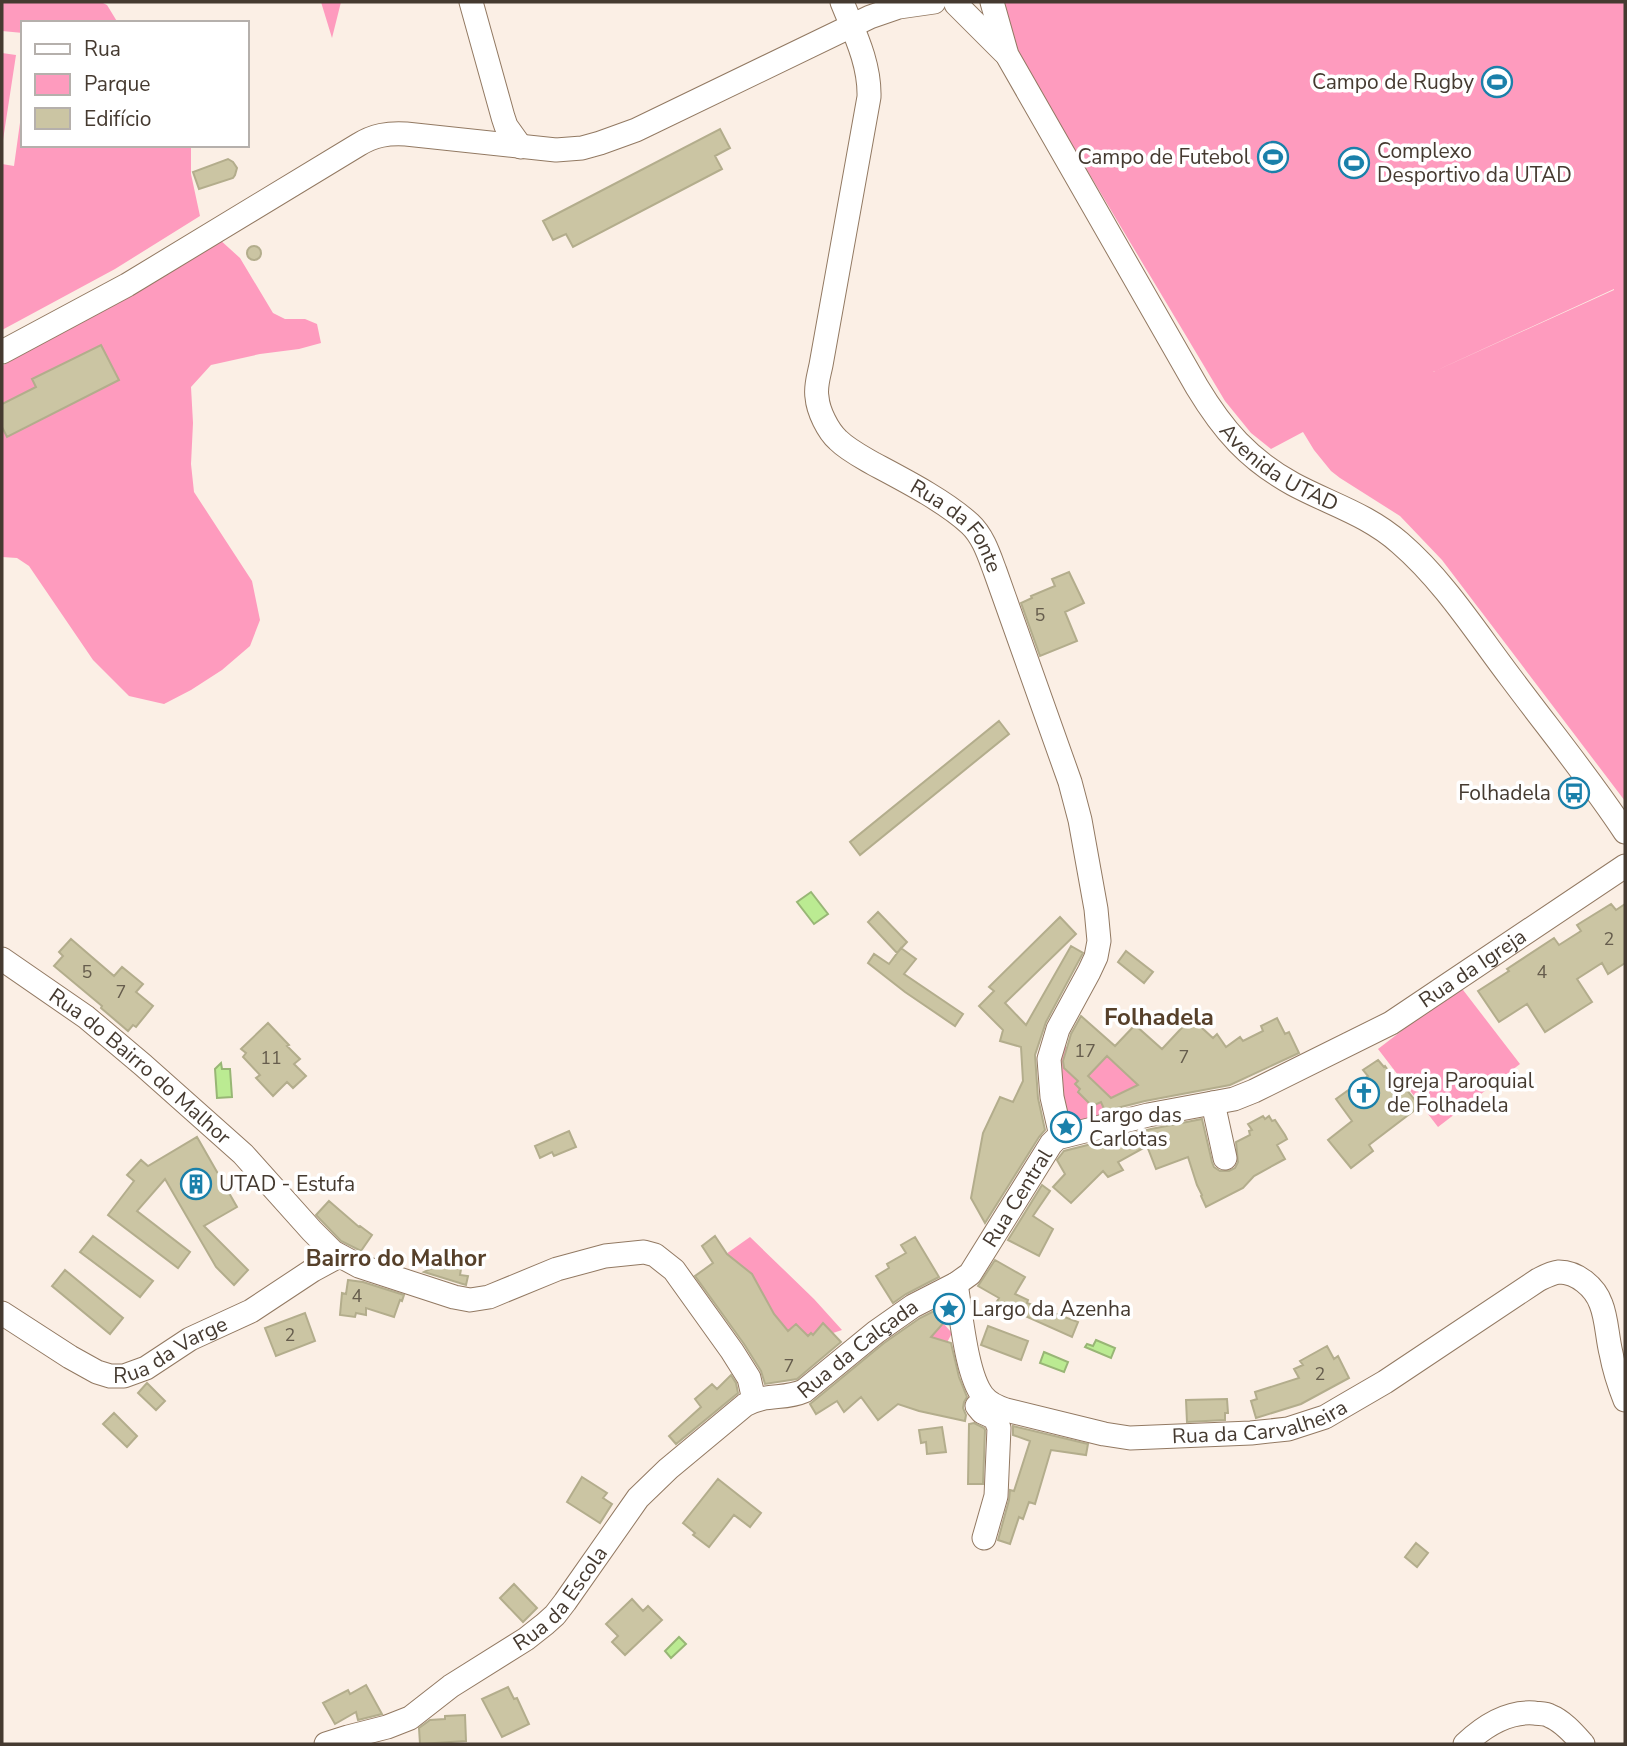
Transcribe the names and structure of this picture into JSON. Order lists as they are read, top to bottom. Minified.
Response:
{"streets":{"street":["Avenida UTAD","Rua da Fonte","Rua da Igreja","Rua do Bairro do Malhor","Rua Central","Rua da Varge","Rua da Calçada","Rua da Carvalheira","Rua da Escola"]},"crossings":[["Rua da Fonte","Rua Central"],["Rua da Igreja","Rua Central"],["Rua do Bairro do Malhor","Rua da Varge"],["Rua do Bairro do Malhor","Rua da Calçada"],["Rua do Bairro do Malhor","Rua da Escola"],["Rua Central","Rua da Calçada"],["Rua da Calçada","Rua da Escola"]],"districts":["Folhadela","Bairro do Malhor"],"places":{"sports":["Campo de Rugby","Campo de Futebol","Complexo Desportivo da UTAD"],"bus stop":["Folhadela"],"church":["Igreja Paroquial de Folhadela"],"place":["Largo das Carlotas","Largo da Azenha"],"building":["UTAD - Estufa"]},"house_numbers":["5","2","5","4","7","17","7","11","4","2","7","2"],"legend":["Rua","Parque","Edifício"]}
